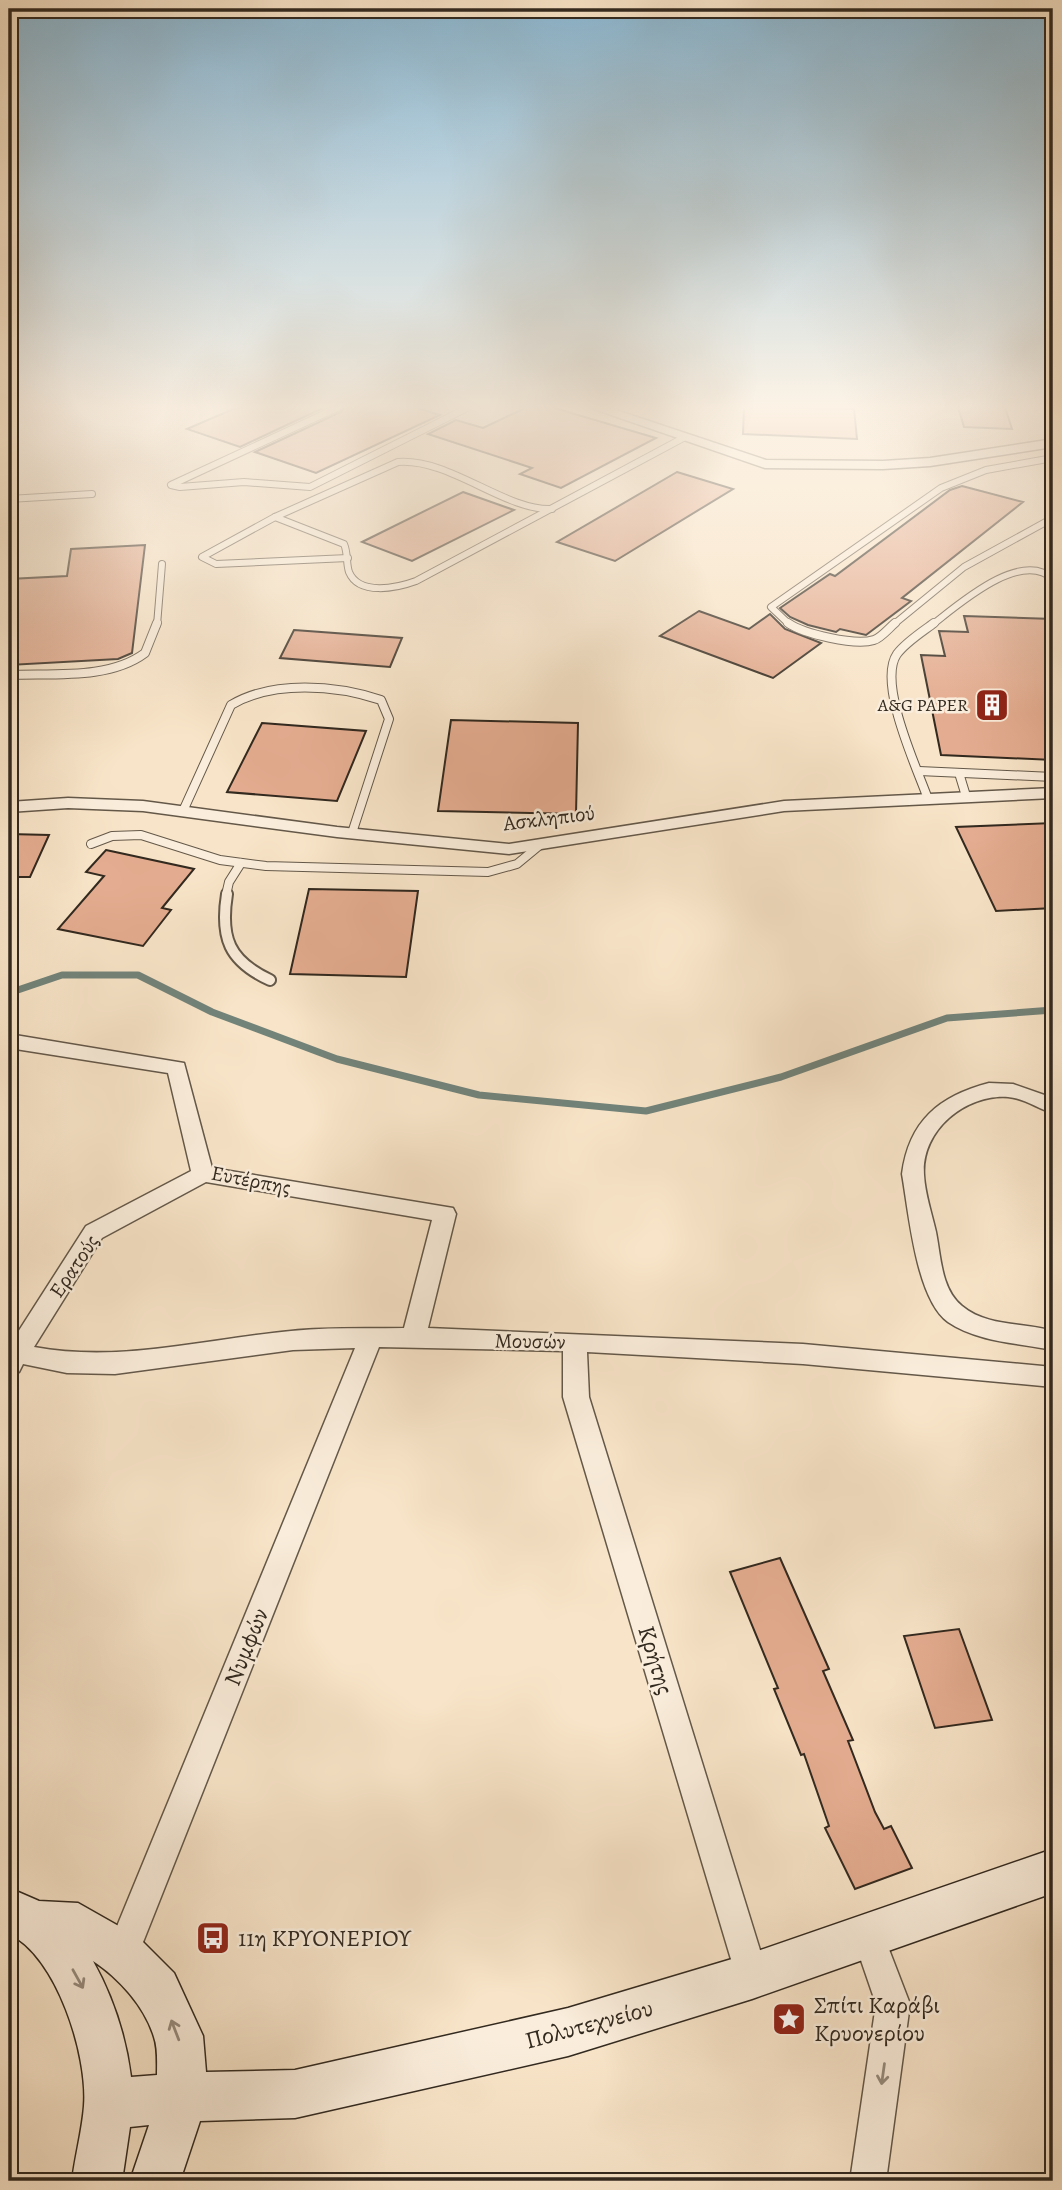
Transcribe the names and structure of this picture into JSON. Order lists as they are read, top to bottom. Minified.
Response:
{"streets":{"street":["Ασκληπιού","Ευτέρπης","Ερατούς","Μουσών","Νυμφών","Κρήτης","Πολυτεχνείου"]},"crossings":[["Ευτέρπης","Ερατούς"],["Ευτέρπης","Μουσών"],["Ερατούς","Μουσών"],["Μουσών","Νυμφών"],["Μουσών","Κρήτης"],["Κρήτης","Πολυτεχνείου"]],"places":{"building":["A&G PAPER"],"bus stop":["11η ΚΡΥΟΝΕΡΙΟΥ"],"place":["Σπίτι Καράβι Κρυονερίου"]}}
